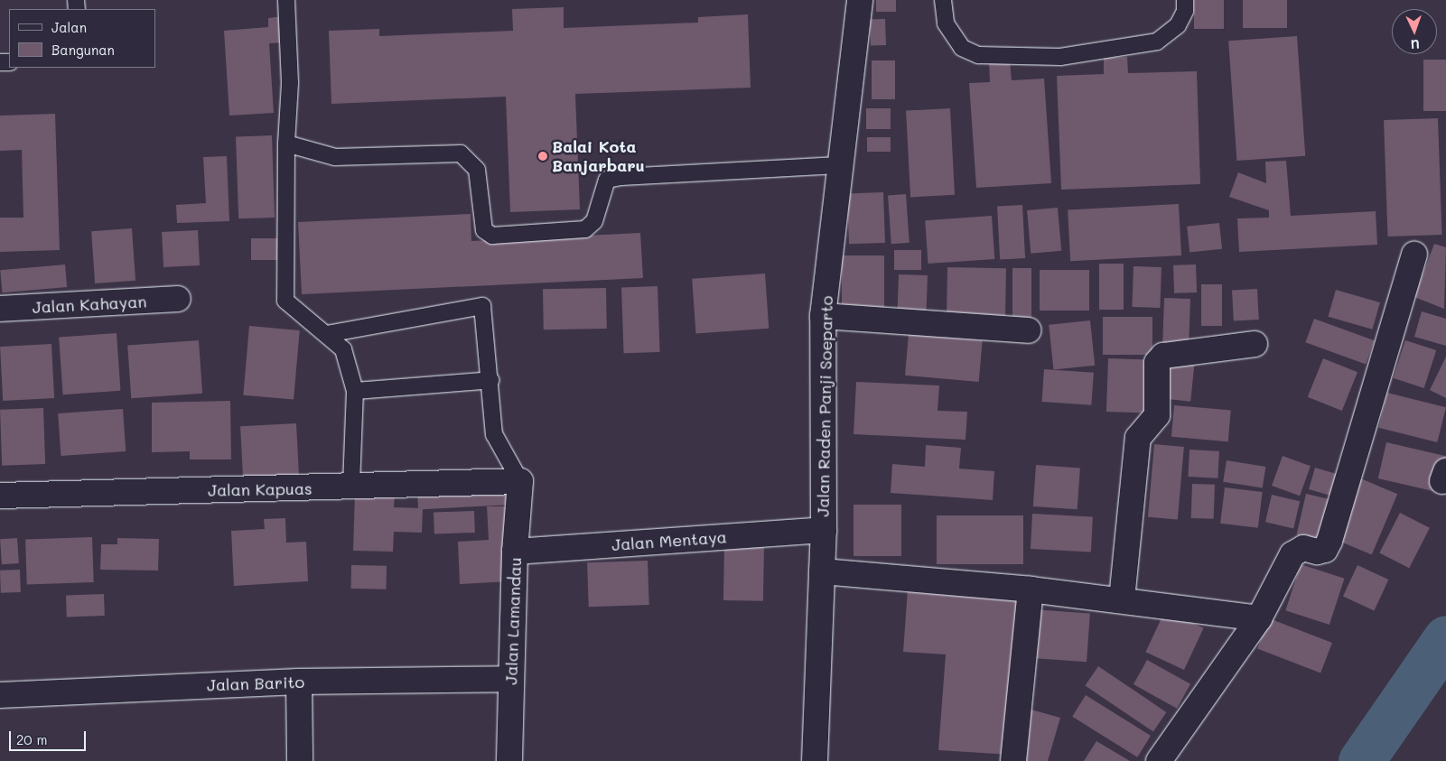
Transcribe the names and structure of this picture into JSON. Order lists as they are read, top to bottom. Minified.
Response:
{"streets":{"street":["Jalan Kahayan","Jalan Raden Panji Soeparto","Jalan Kapuas","Jalan Mentaya","Jalan Lamandau","Jalan Barito"]},"crossings":[["Jalan Raden Panji Soeparto","Jalan Mentaya"],["Jalan Kapuas","Jalan Lamandau"],["Jalan Mentaya","Jalan Lamandau"],["Jalan Lamandau","Jalan Barito"]],"places":["Balai Kota Banjarbaru"],"legend":["Jalan","Bangunan"],"scale_bar":"20 m","north":"bottom"}
